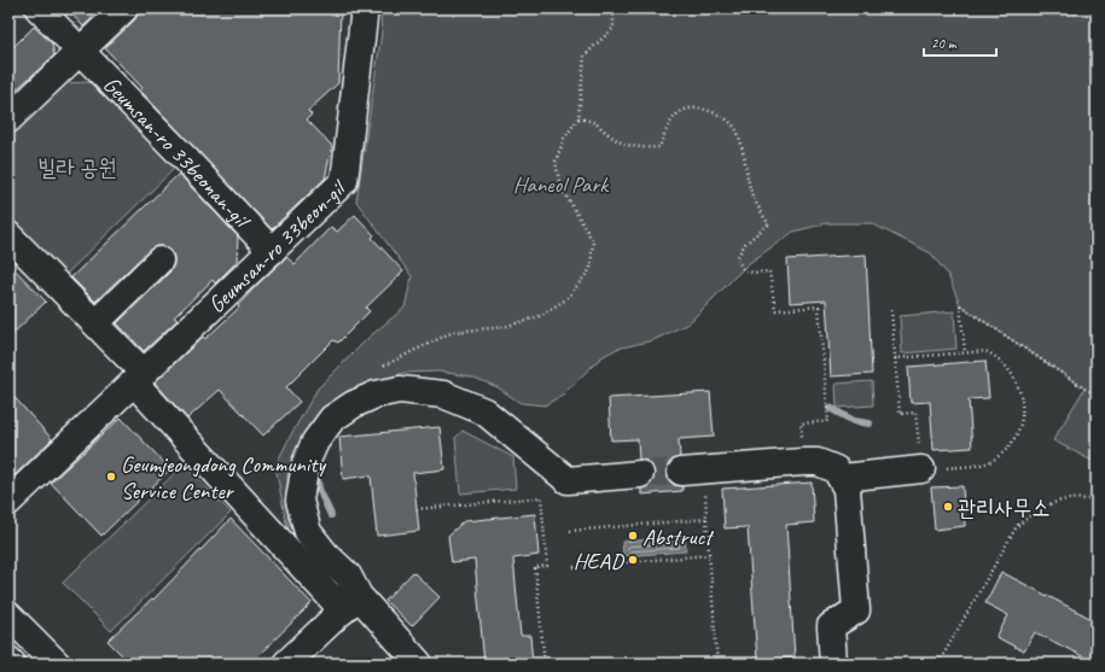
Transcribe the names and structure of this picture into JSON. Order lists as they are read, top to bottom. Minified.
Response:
{"streets":{"street":["Geumsan-ro 33beonan-gil","Geumsan-ro 33beon-gil"]},"crossings":[["Geumsan-ro 33beonan-gil","Geumsan-ro 33beon-gil"]],"parks":["빌라 공원","Haneol Park"],"places":["Geumjeongdong Community Service Center","관리사무소","Abstruct","HEAD"],"scale_bar":"20 m"}
